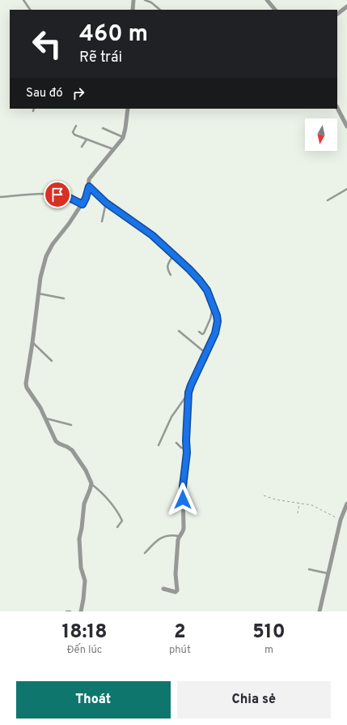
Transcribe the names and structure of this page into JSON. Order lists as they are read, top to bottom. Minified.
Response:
{"north":"bottom","page":{"turn":["460 m","Rẽ trái"],"then":"Sau đó","eta":["18:18","Đến lúc","2","phút","510","m"],"buttons":["Thoát","Chia sẻ"]}}
